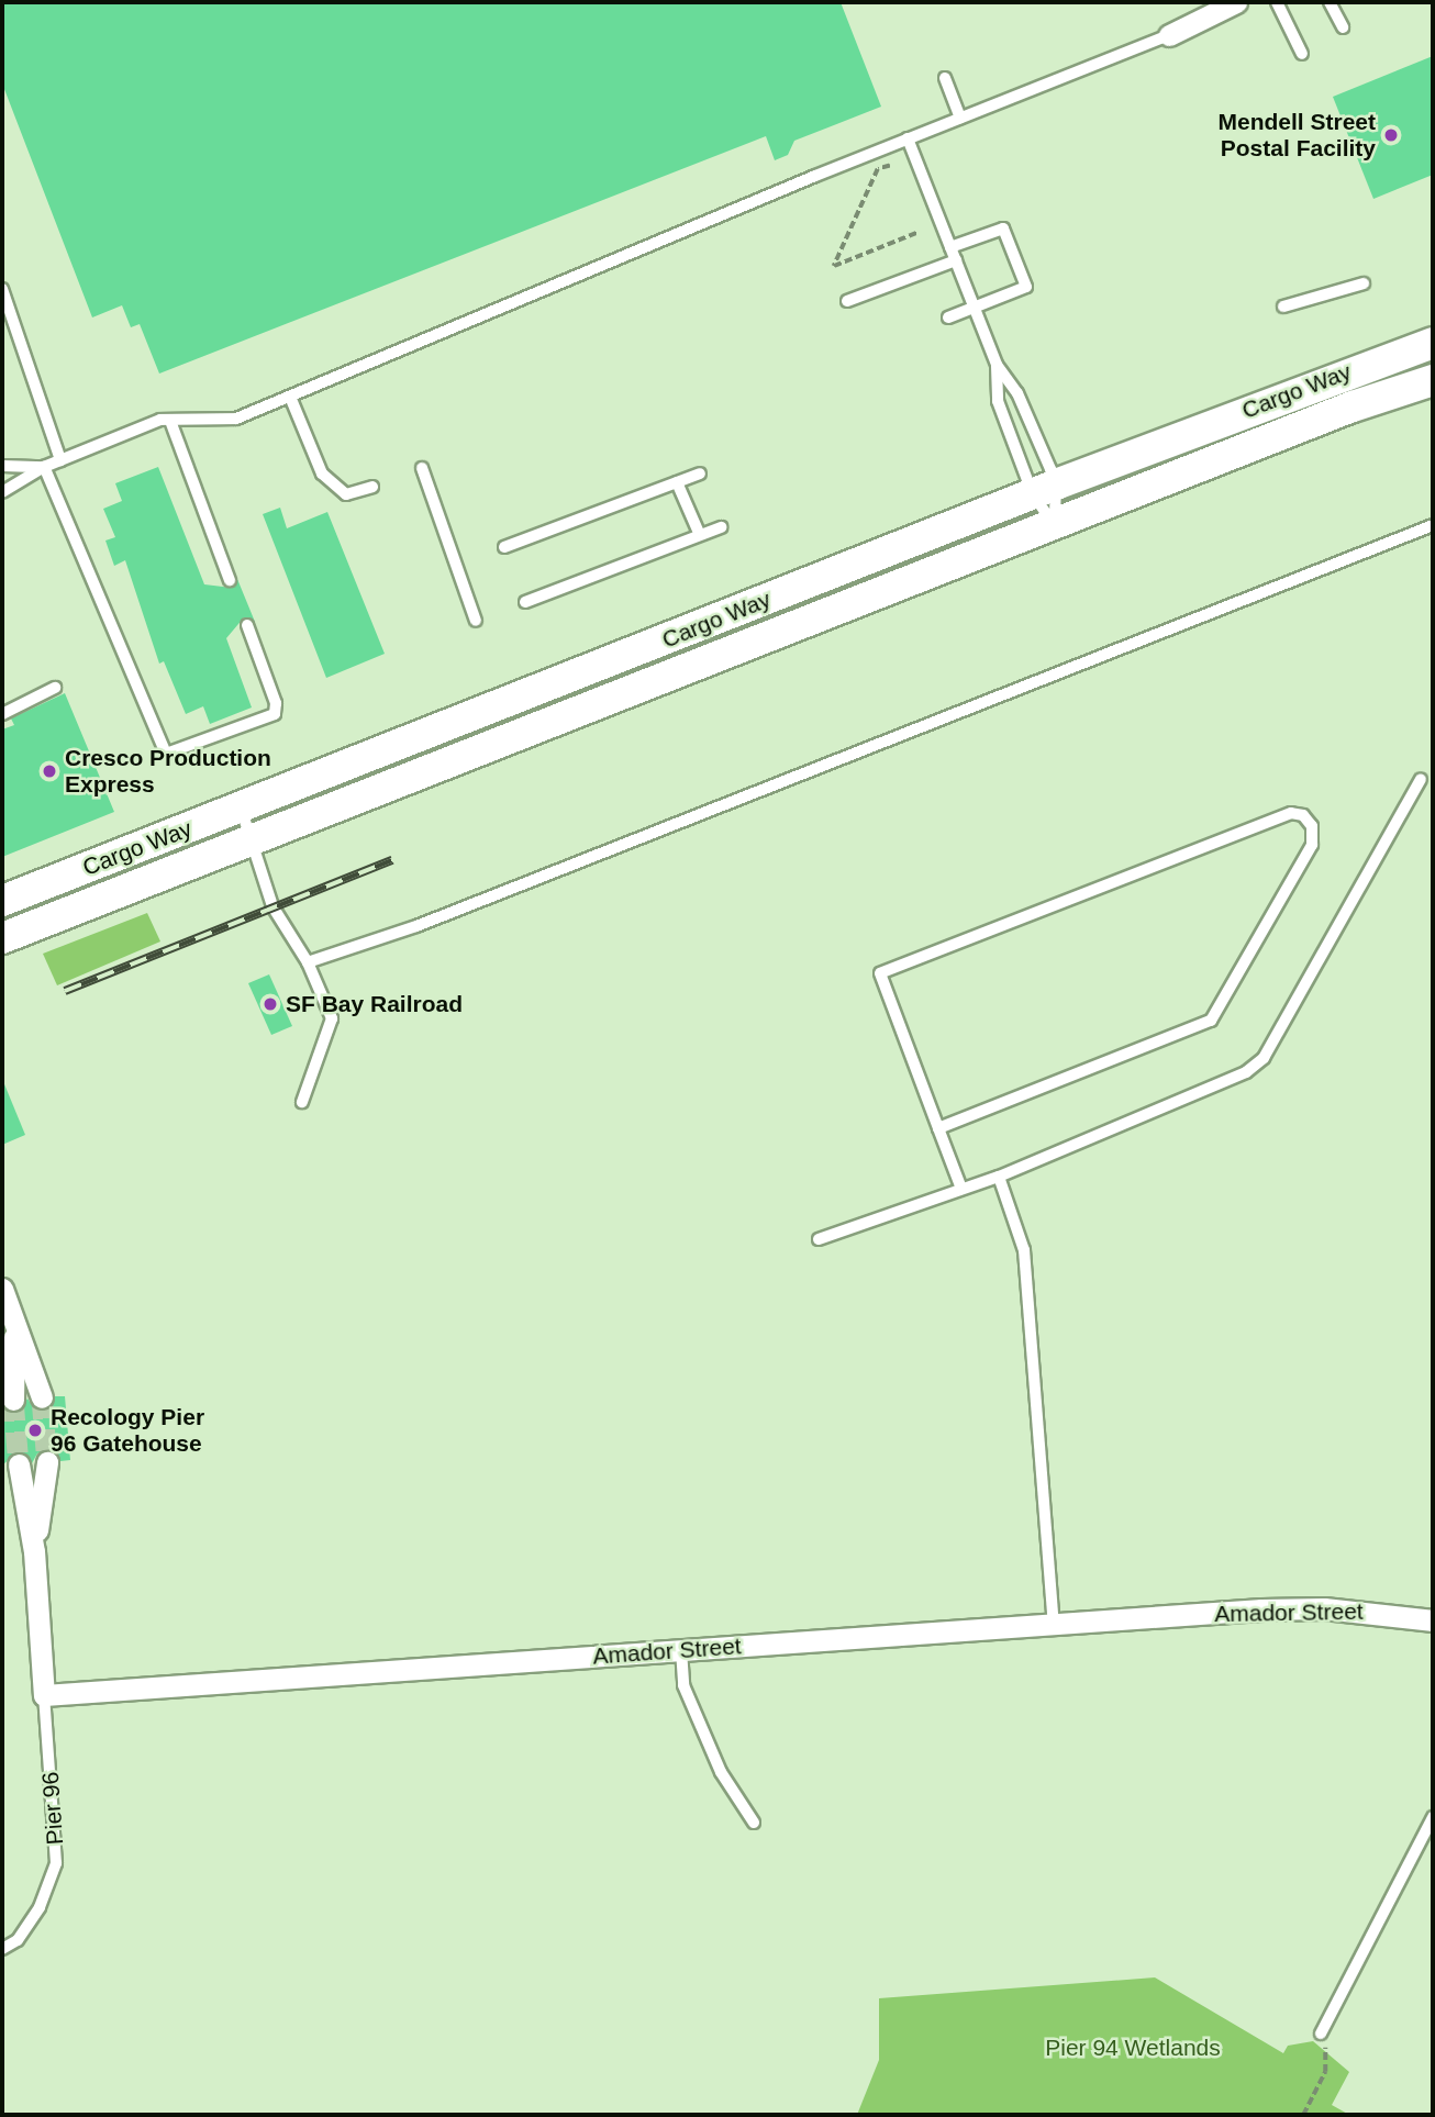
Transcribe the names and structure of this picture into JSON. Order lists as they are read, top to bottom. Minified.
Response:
{"streets":{"main road":["Cargo Way"],"street":["Amador Street"],"lane":["Pier 96"]},"crossings":[["Amador Street","Pier 96"]],"parks":["Pier 94 Wetlands"],"places":["Mendell Street Postal Facility","Cresco Production Express","SF Bay Railroad","Recology Pier 96 Gatehouse"]}
